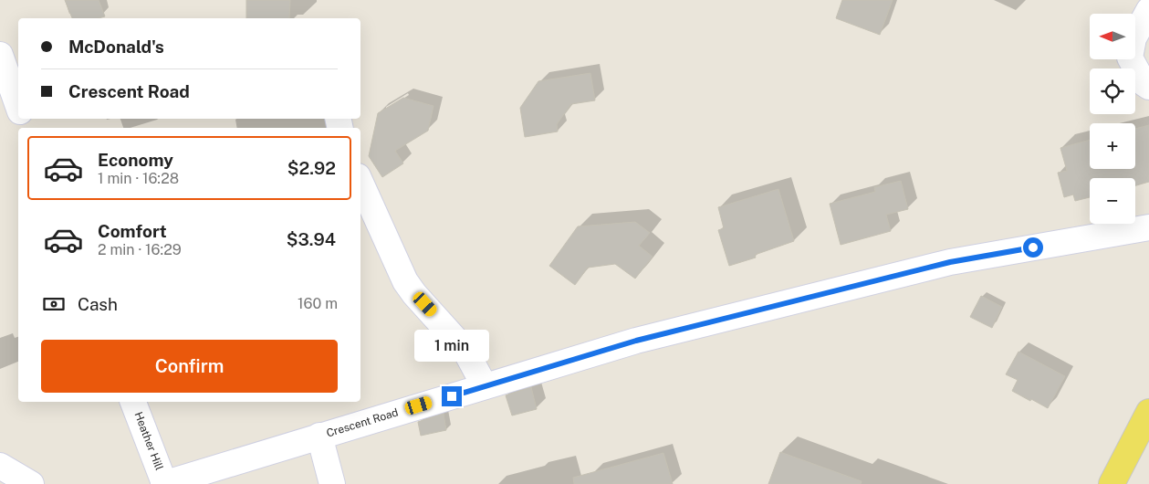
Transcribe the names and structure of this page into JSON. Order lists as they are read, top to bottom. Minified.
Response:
{"streets":{"street":["Crescent Road","Heather Hill"]},"crossings":[["Crescent Road","Heather Hill"]],"north":"left","page":{"map_buttons":["+","−"],"banner":["McDonald's","Crescent Road"],"list":[{"name":"Economy","note":"1 min · 16:28","value":"$2.92"},{"name":"Comfort","note":"2 min · 16:29","value":"$3.94"}],"pay":["Cash","160 m"],"bubble":"1 min","buttons":"Confirm"}}
